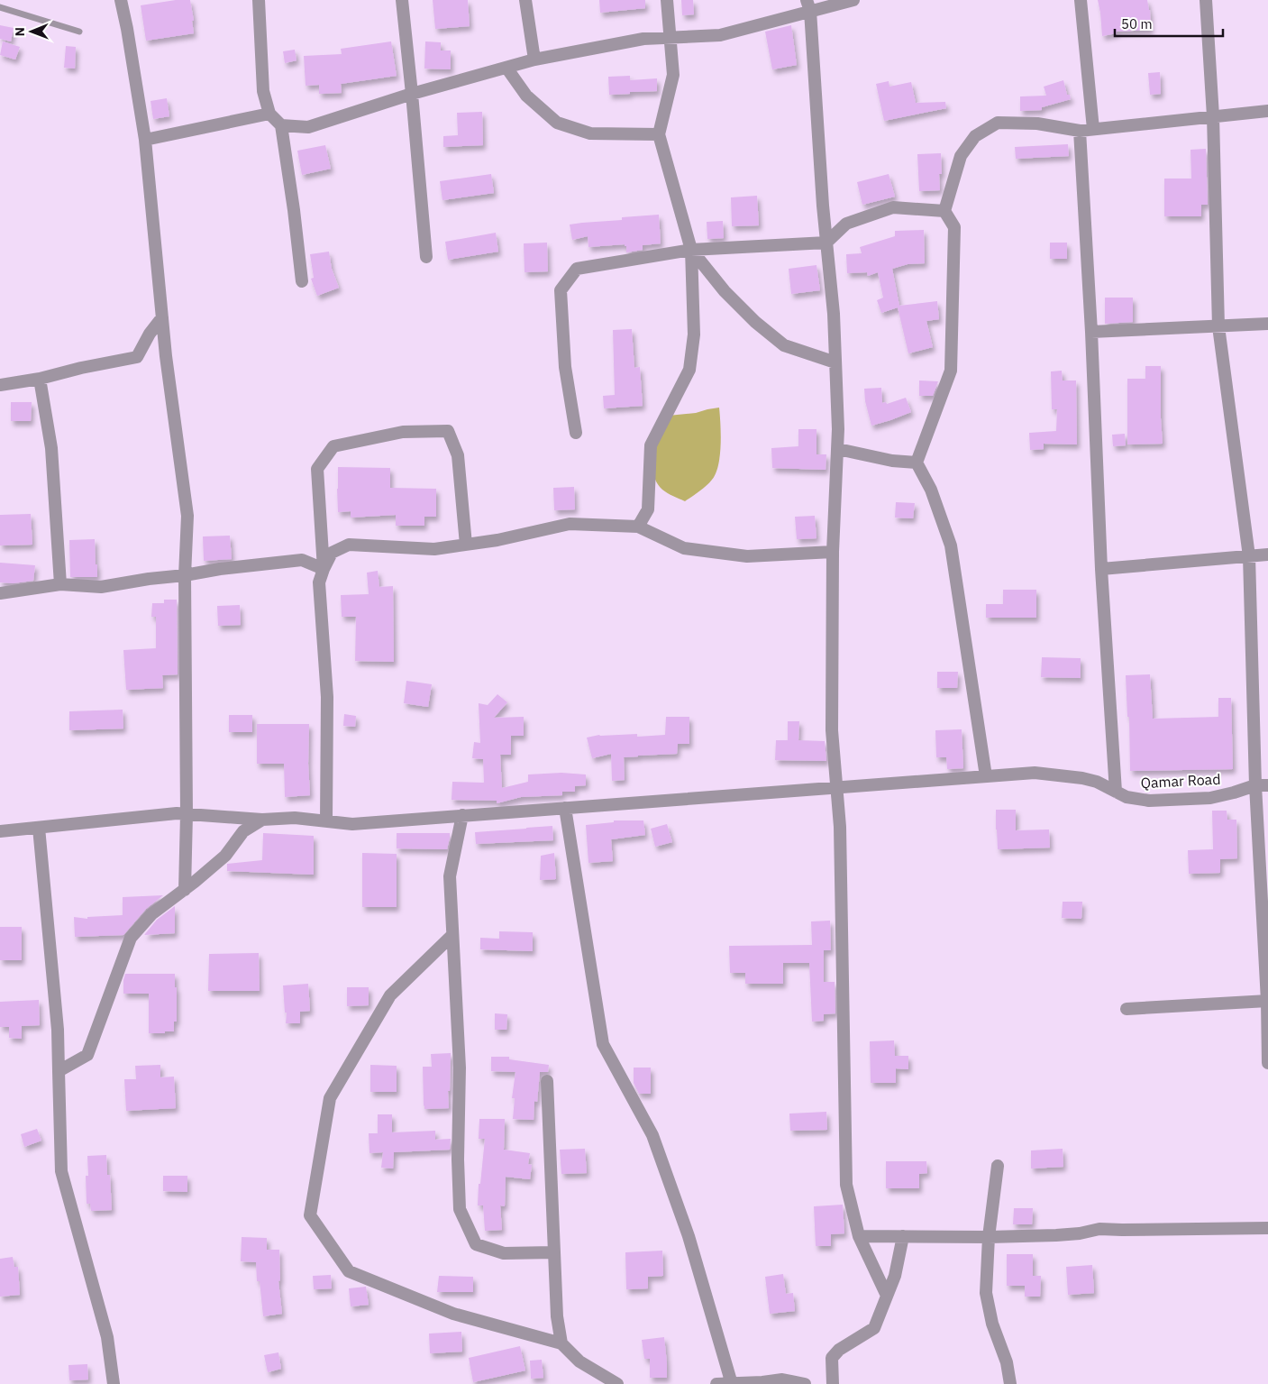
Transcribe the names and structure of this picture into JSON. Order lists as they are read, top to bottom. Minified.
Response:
{"streets":{"street":["Qamar Road"]},"scale_bar":"50 m","north":"left"}
